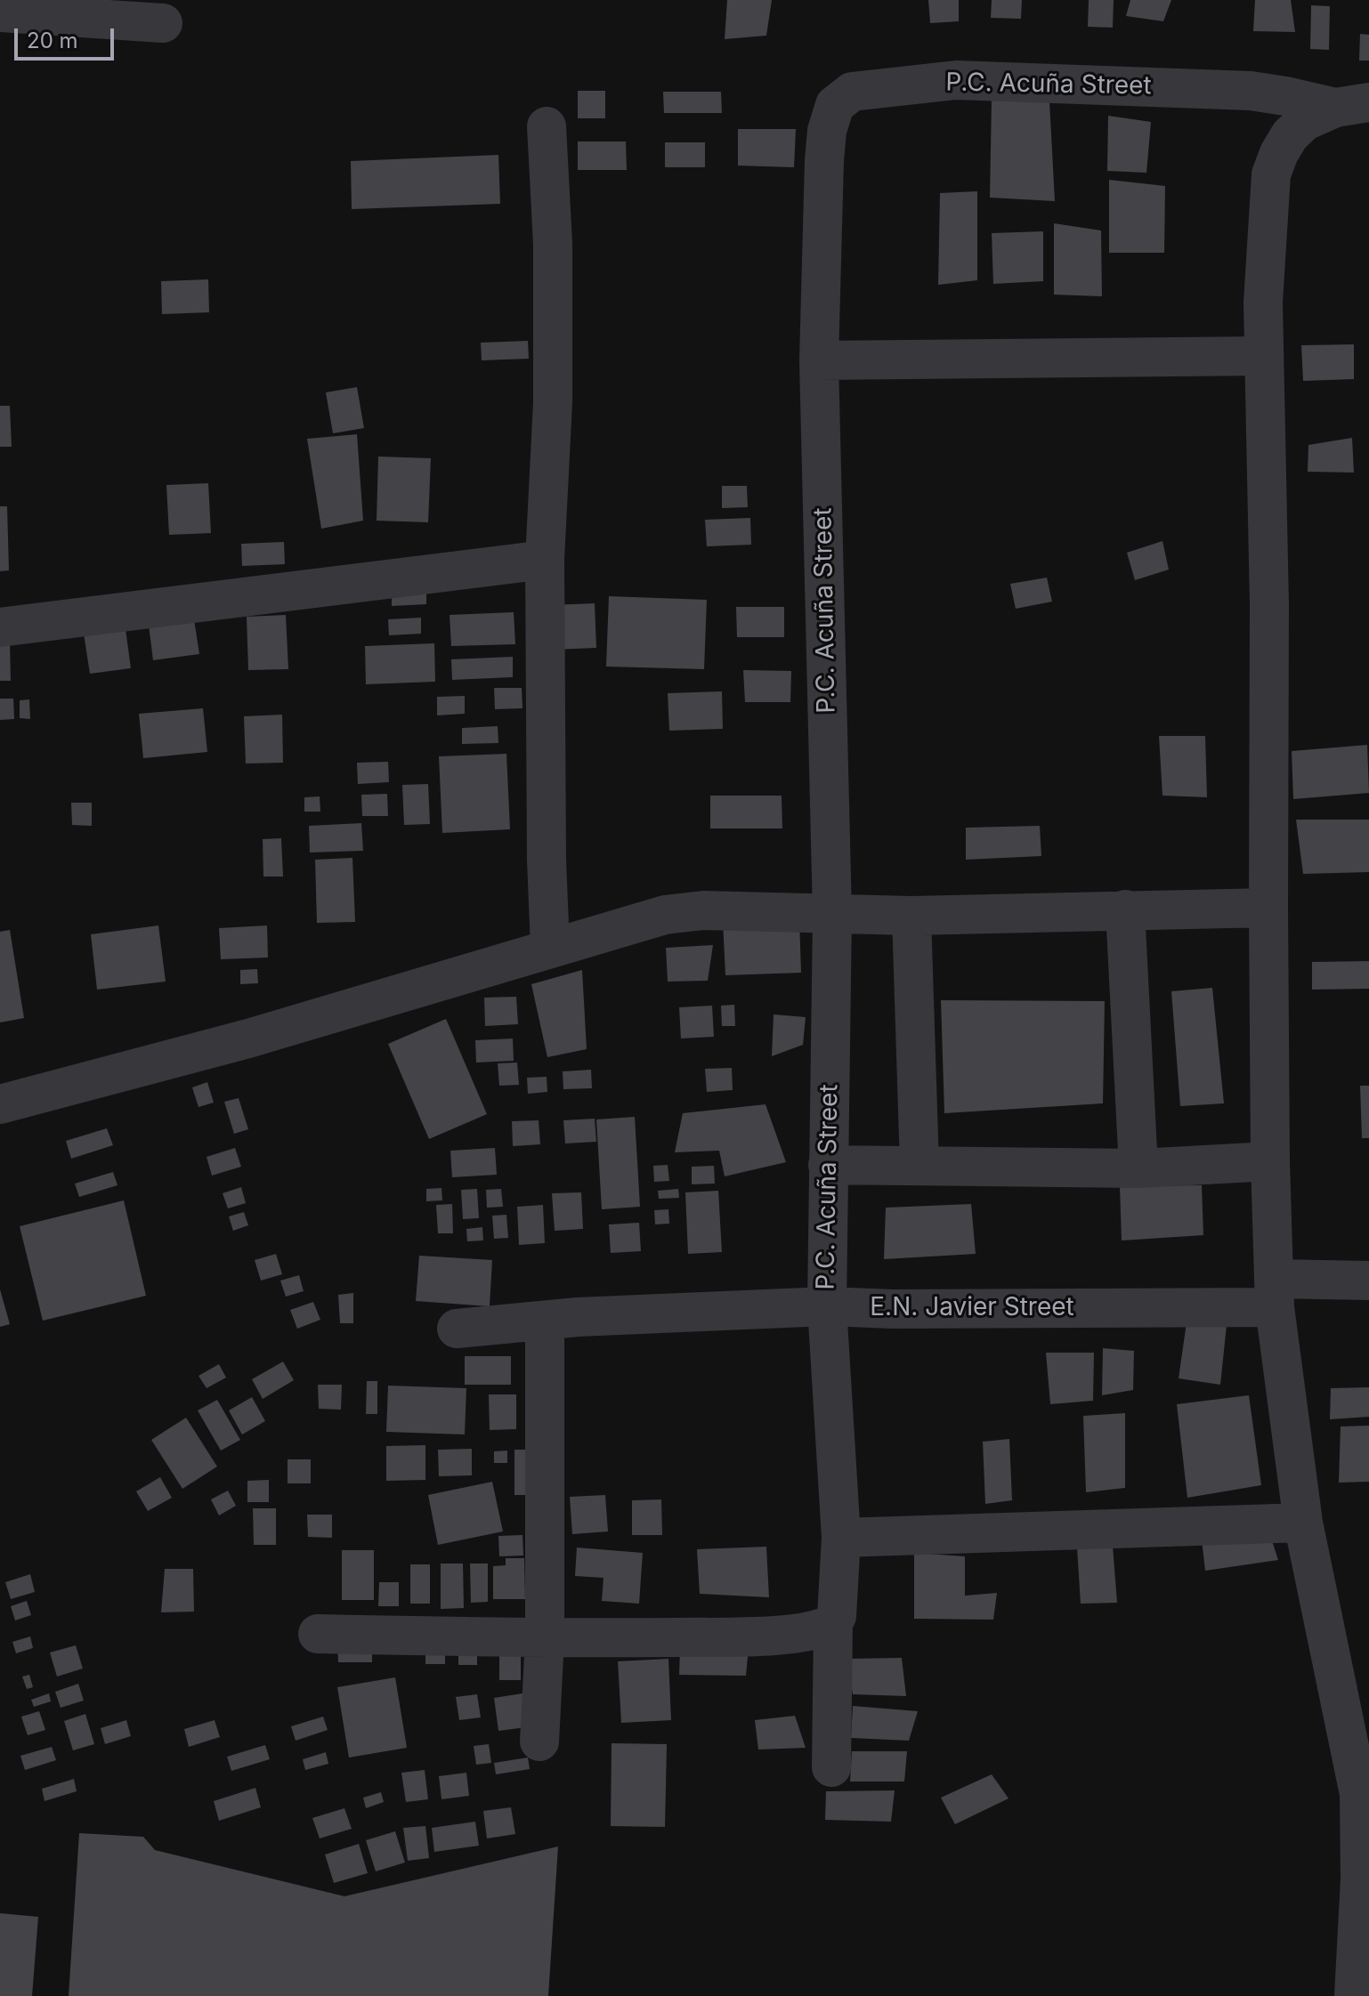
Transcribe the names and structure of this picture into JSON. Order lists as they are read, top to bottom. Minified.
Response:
{"streets":{"street":["P.C. Acuña Street","E.N. Javier Street"]},"crossings":[["P.C. Acuña Street","E.N. Javier Street"]],"scale_bar":"20 m"}
